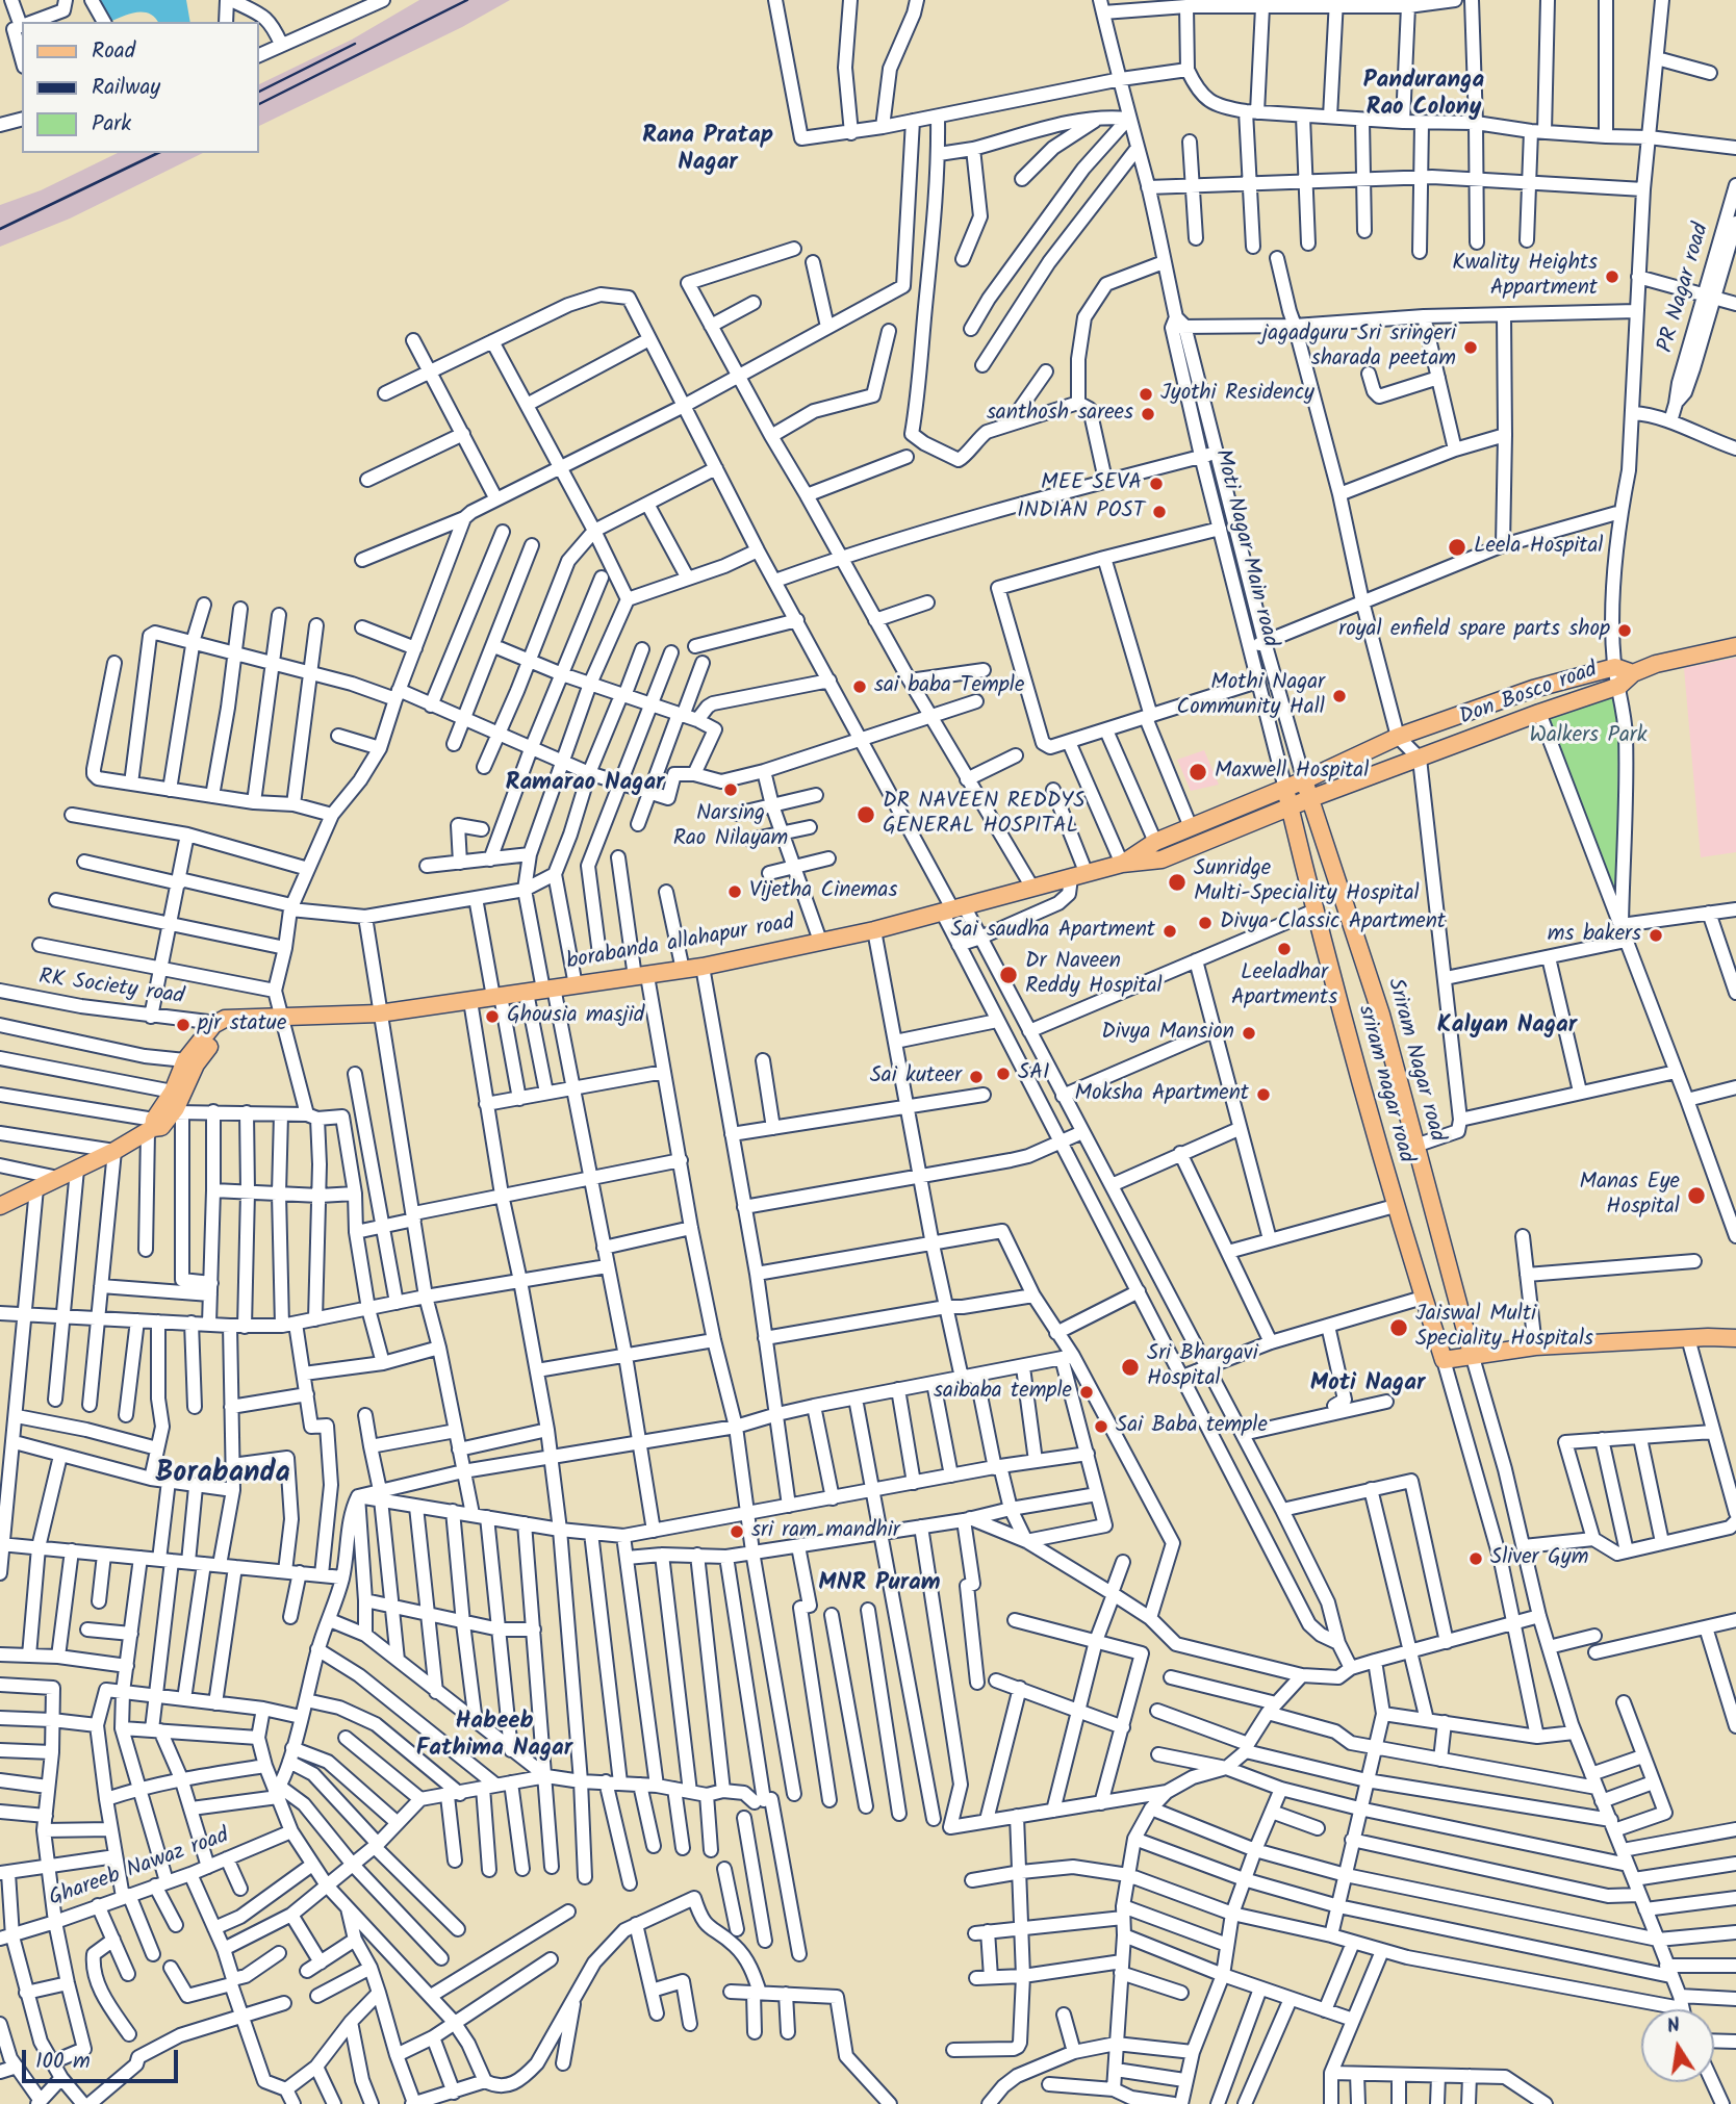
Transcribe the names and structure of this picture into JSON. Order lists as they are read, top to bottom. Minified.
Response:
{"streets":{"main road":["Don Bosco road","borabanda allahapur road","Sriram Nagar road","sriram nagar road"],"street":["PR Nagar road","Moti Nagar Main road","RK Society road","Ghareeb Nawaz road"]},"crossings":[["Moti Nagar Main road","Don Bosco road"],["Moti Nagar Main road","borabanda allahapur road"],["Moti Nagar Main road","Sriram Nagar road"],["Moti Nagar Main road","sriram nagar road"],["Don Bosco road","borabanda allahapur road"],["Don Bosco road","Sriram Nagar road"],["borabanda allahapur road","RK Society road"],["borabanda allahapur road","Sriram Nagar road"],["borabanda allahapur road","sriram nagar road"]],"districts":["Panduranga Rao Colony","Rana Pratap Nagar","Ramarao Nagar","Kalyan Nagar","Moti Nagar","Borabanda","MNR Puram","Habeeb Fathima Nagar"],"parks":["Walkers Park"],"places":["Kwality Heights Appartment","jagadguru Sri sringeri sharada peetam","Jyothi Residency","santhosh sarees","MEE SEVA","INDIAN POST","Leela Hospital","royal enfield spare parts shop","sai baba Temple","Mothi Nagar Community Hall","Maxwell Hospital","Narsing Rao Nilayam","DR NAVEEN REDDYS GENERAL HOSPITAL","Sunridge Multi-Speciality Hospital","Vijetha Cinemas","Divya Classic Apartment","Sai saudha Apartment","ms bakers","Leeladhar Apartments","Dr Naveen Reddy Hospital","Ghousia masjid","pjr statue","Divya Mansion","SAI","Sai kuteer","Moksha Apartment","Manas Eye Hospital","Jaiswal Multi Speciality Hospitals","Sri Bhargavi Hospital","saibaba temple","Sai Baba temple","sri ram mandhir","Sliver Gym"],"legend":["Road","Railway","Park"],"scale_bar":"100 m","north":"top"}
